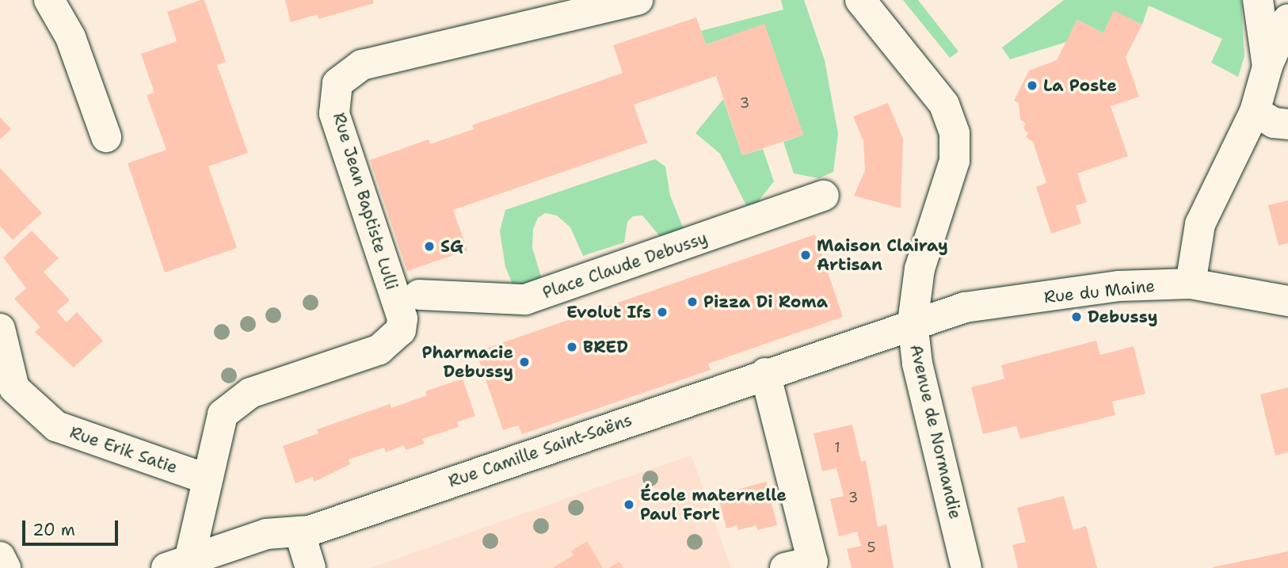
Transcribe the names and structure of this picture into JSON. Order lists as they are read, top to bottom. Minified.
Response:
{"streets":{"street":["Rue Jean Baptiste Lulli","Place Claude Debussy","Rue du Maine","Avenue de Normandie","Rue Erik Satie","Rue Camille Saint-Saëns"]},"crossings":[["Rue Jean Baptiste Lulli","Rue Erik Satie"],["Rue du Maine","Avenue de Normandie"],["Rue du Maine","Rue Camille Saint-Saëns"],["Avenue de Normandie","Rue Camille Saint-Saëns"]],"places":["La Poste","SG","Maison Clairay Artisan","Pizza Di Roma","Evolut Ifs","Debussy","BRED","Pharmacie Debussy","École maternelle Paul Fort"],"house_numbers":["3","1","3","5"],"scale_bar":"20 m"}
